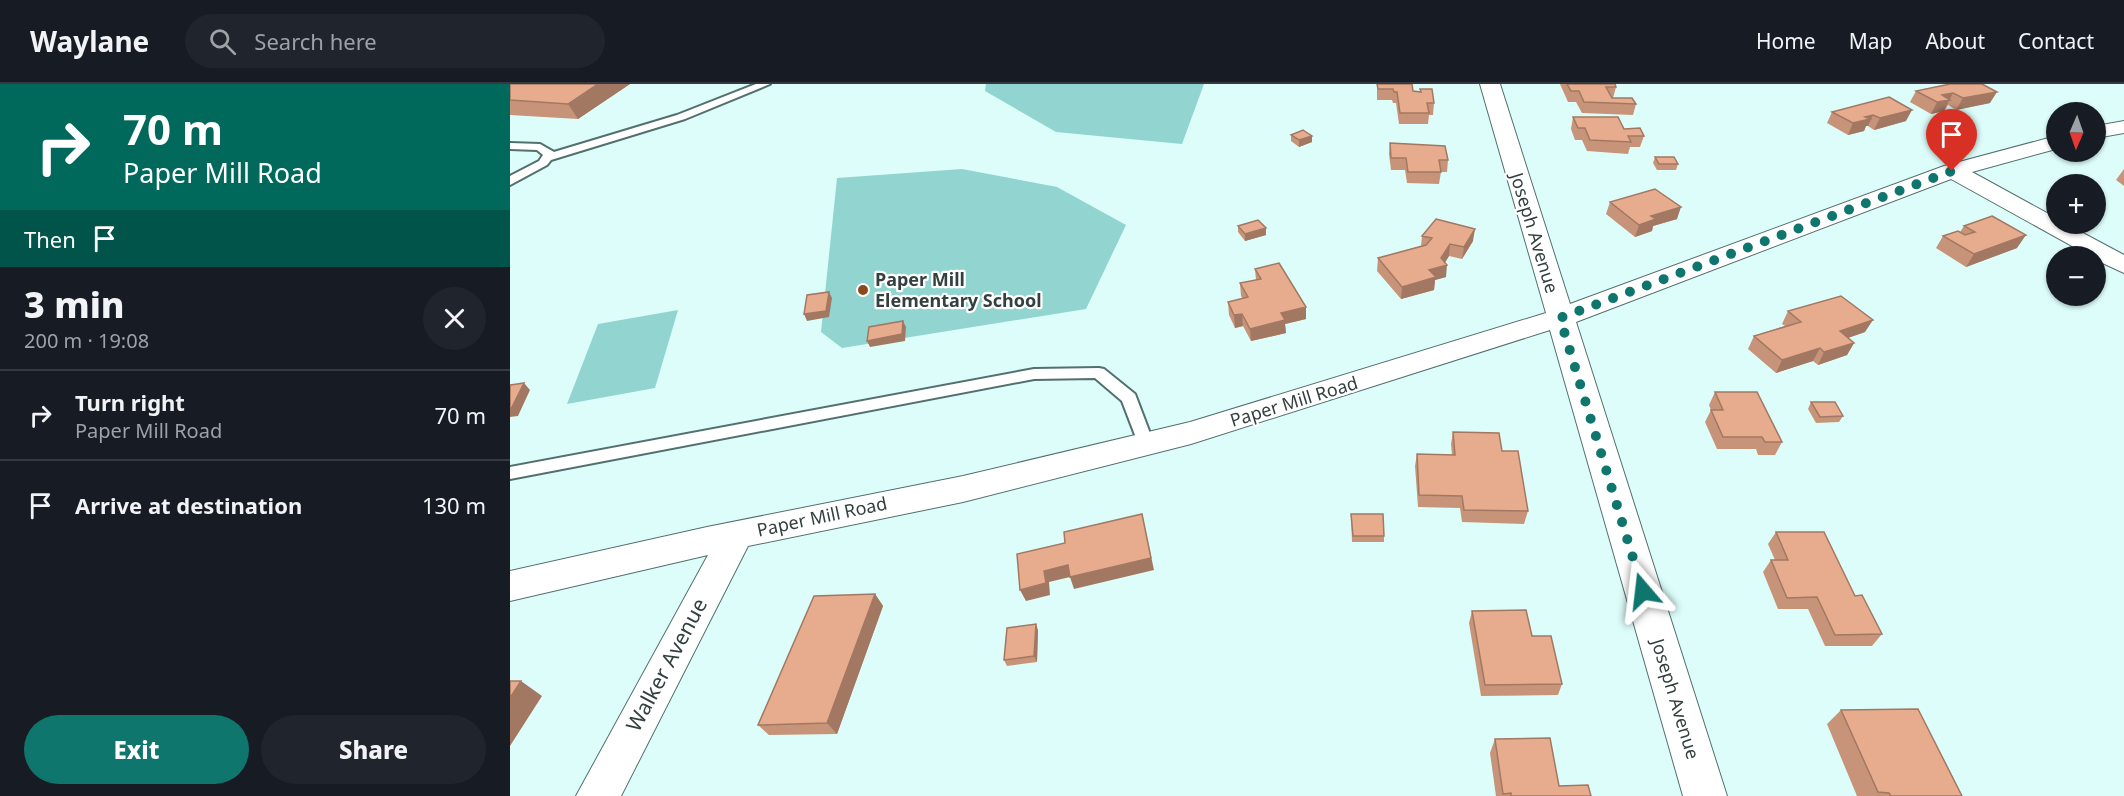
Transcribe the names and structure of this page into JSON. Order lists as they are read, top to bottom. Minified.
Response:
{"streets":{"street":["Joseph Avenue","Paper Mill Road","Walker Avenue"]},"crossings":[["Joseph Avenue","Paper Mill Road"],["Paper Mill Road","Walker Avenue"]],"places":["Paper Mill Elementary School"],"north":"bottom","page":{"header":"Waylane","search":"Search here","nav":["Home","Map","About","Contact"],"turn":["70 m","Paper Mill Road"],"map_buttons":["+","−"],"then":"Then","heading":["3 min","200 m · 19:08"],"list":[{"name":"Turn right","note":"Paper Mill Road","value":"70 m"},{"name":"Arrive at destination","value":"130 m"}],"buttons":["Exit","Share"]}}
